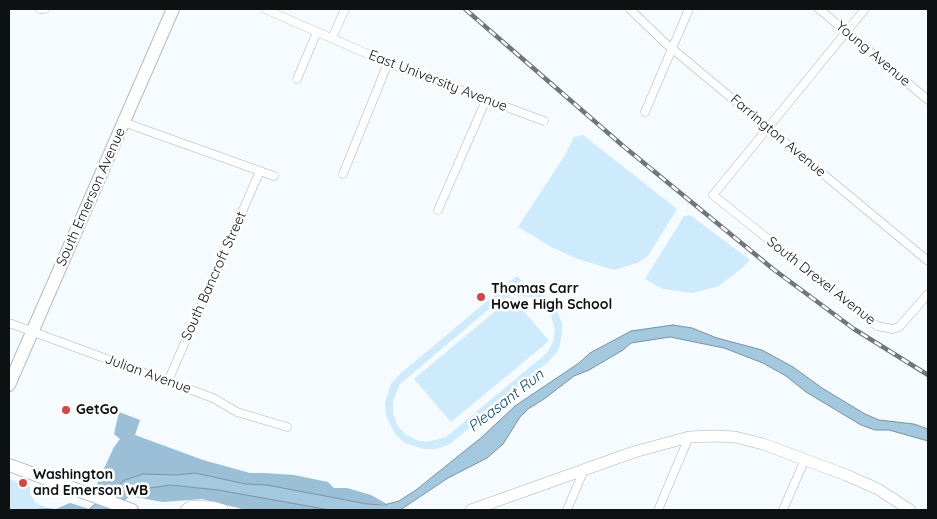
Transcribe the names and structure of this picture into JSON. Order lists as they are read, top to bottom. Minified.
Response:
{"streets":{"main road":["South Emerson Avenue"],"street":["Young Avenue","East University Avenue","Farrington Avenue","South Bancroft Street","South Drexel Avenue","Julian Avenue"]},"crossings":[["Farrington Avenue","South Drexel Avenue"],["South Emerson Avenue","Julian Avenue"],["South Bancroft Street","Julian Avenue"]],"water":["Pleasant Run"],"places":["Thomas Carr Howe High School","GetGo","Washington and Emerson WB"]}
